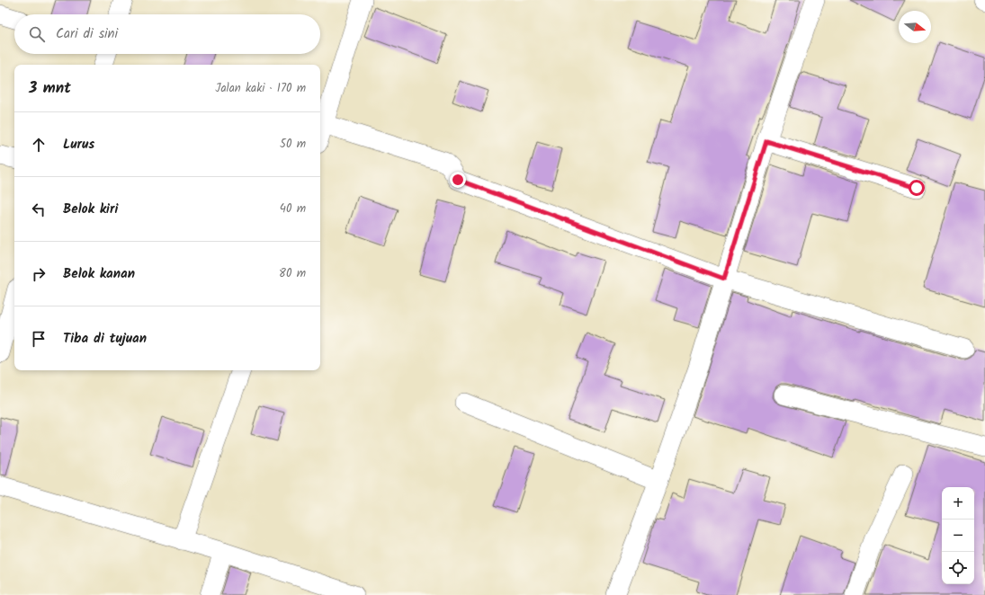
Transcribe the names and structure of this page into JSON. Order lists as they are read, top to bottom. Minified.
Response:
{"north":"right","page":{"search":"Cari di sini","heading":["3 mnt","Jalan kaki · 170 m"],"list":[["Lurus","50 m"],["Belok kiri","40 m"],["Belok kanan","80 m"],"Tiba di tujuan"],"map_buttons":["+","−"]}}
